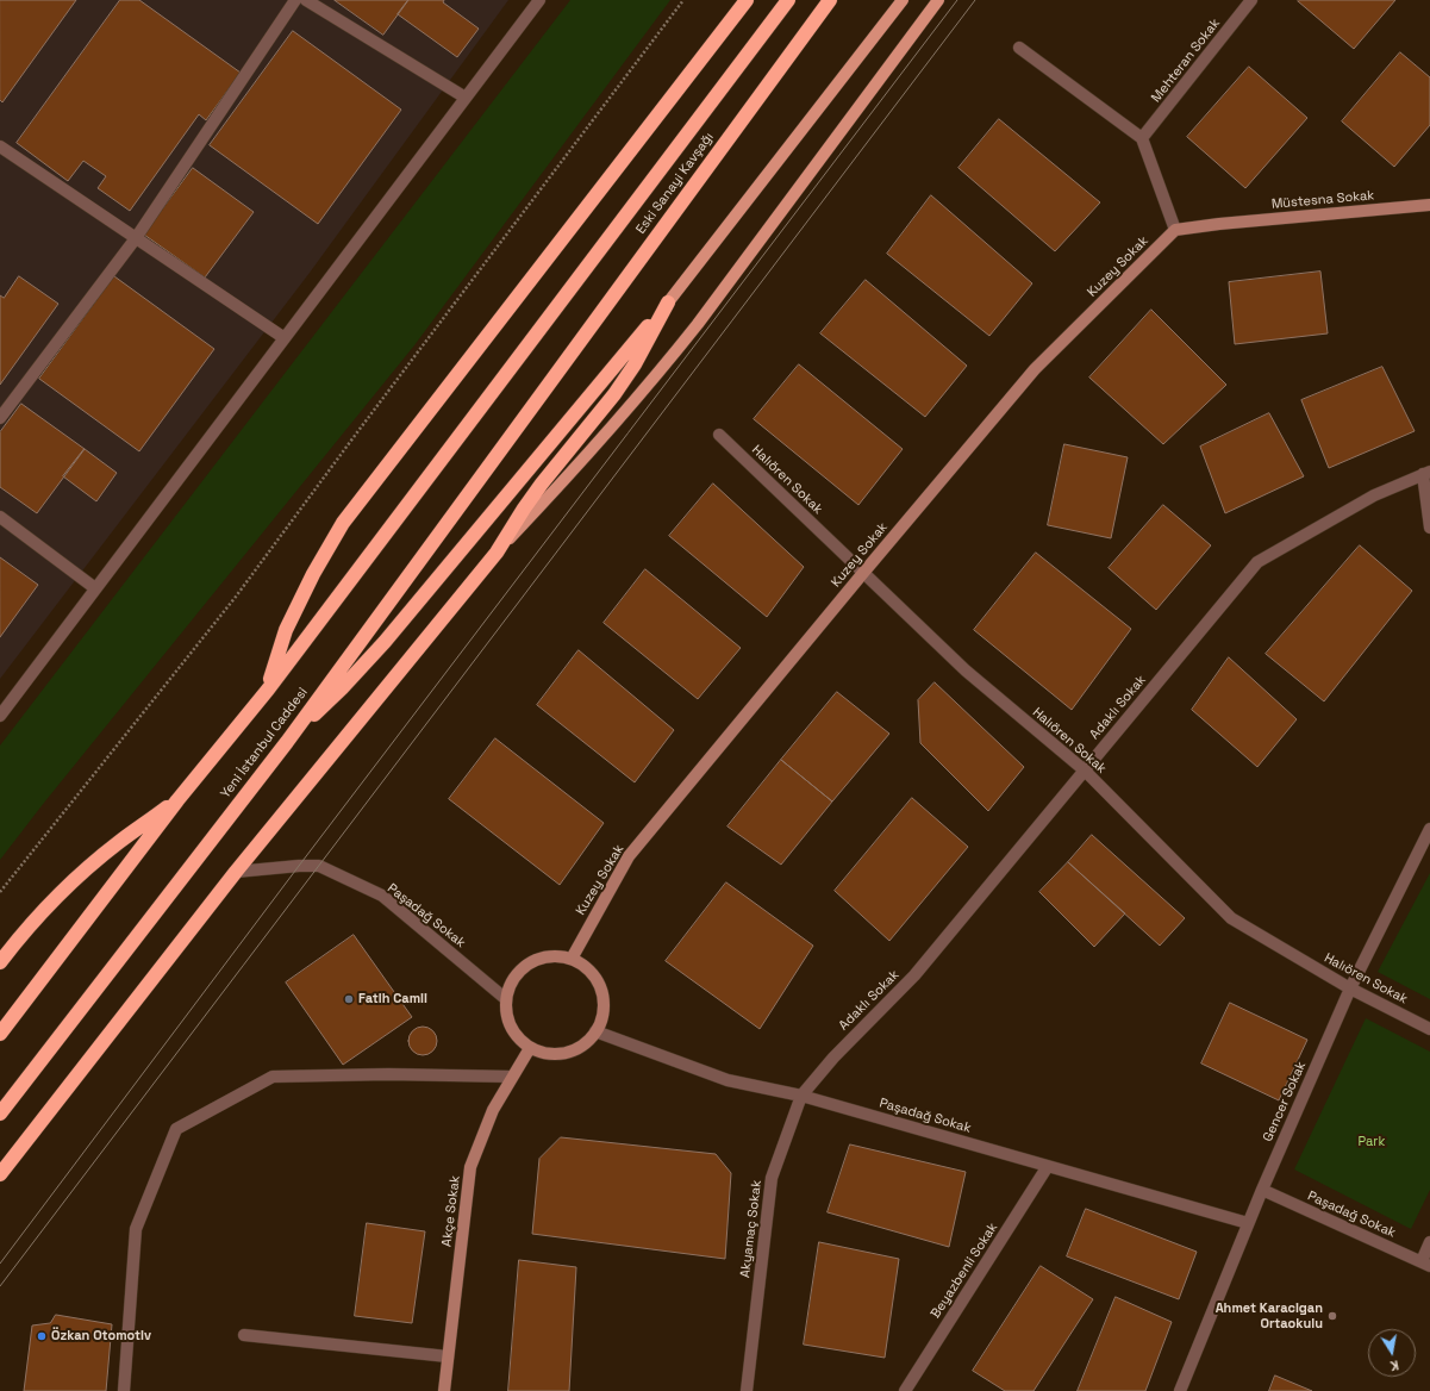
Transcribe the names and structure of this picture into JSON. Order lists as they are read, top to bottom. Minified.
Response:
{"streets":{"highway":["Eski Sanayi Kavşağı","Yeni İstanbul Caddesi"],"street":["Mehteran Sokak","Müstesna Sokak","Kuzey Sokak","Halıören Sokak","Adaklı Sokak","Paşadağ Sokak","Gencer Sokak","Akçe Sokak","Akyamaç Sokak","Beyazbenli Sokak"]},"crossings":[["Eski Sanayi Kavşağı","Yeni İstanbul Caddesi"],["Müstesna Sokak","Kuzey Sokak"],["Kuzey Sokak","Halıören Sokak"],["Kuzey Sokak","Paşadağ Sokak"],["Kuzey Sokak","Akçe Sokak"],["Halıören Sokak","Adaklı Sokak"],["Halıören Sokak","Gencer Sokak"],["Adaklı Sokak","Akyamaç Sokak"],["Paşadağ Sokak","Gencer Sokak"],["Paşadağ Sokak","Akçe Sokak"],["Paşadağ Sokak","Akyamaç Sokak"],["Paşadağ Sokak","Beyazbenli Sokak"]],"parks":["Park"],"places":["Fatih Camii","Ahmet Karacigan Ortaokulu","Özkan Otomotiv"],"north":"bottom"}
